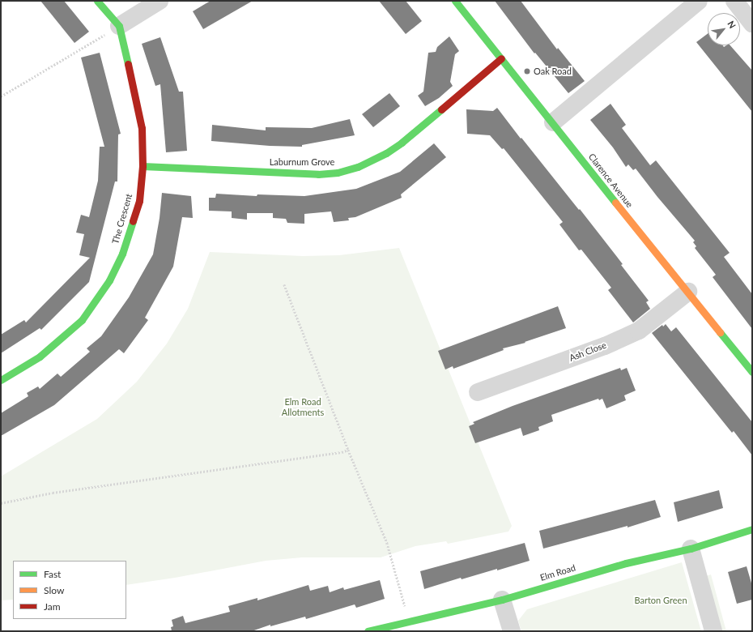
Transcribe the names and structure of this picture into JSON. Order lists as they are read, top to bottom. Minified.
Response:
{"streets":{"street":["Laburnum Grove","Clarence Avenue","The Crescent","Ash Close","Elm Road"]},"crossings":[["Laburnum Grove","Clarence Avenue"],["Laburnum Grove","The Crescent"],["Clarence Avenue","Ash Close"]],"parks":["Elm Road Allotments","Barton Green"],"places":["Oak Road"],"legend":["Fast","Slow","Jam"],"north":"top right"}
